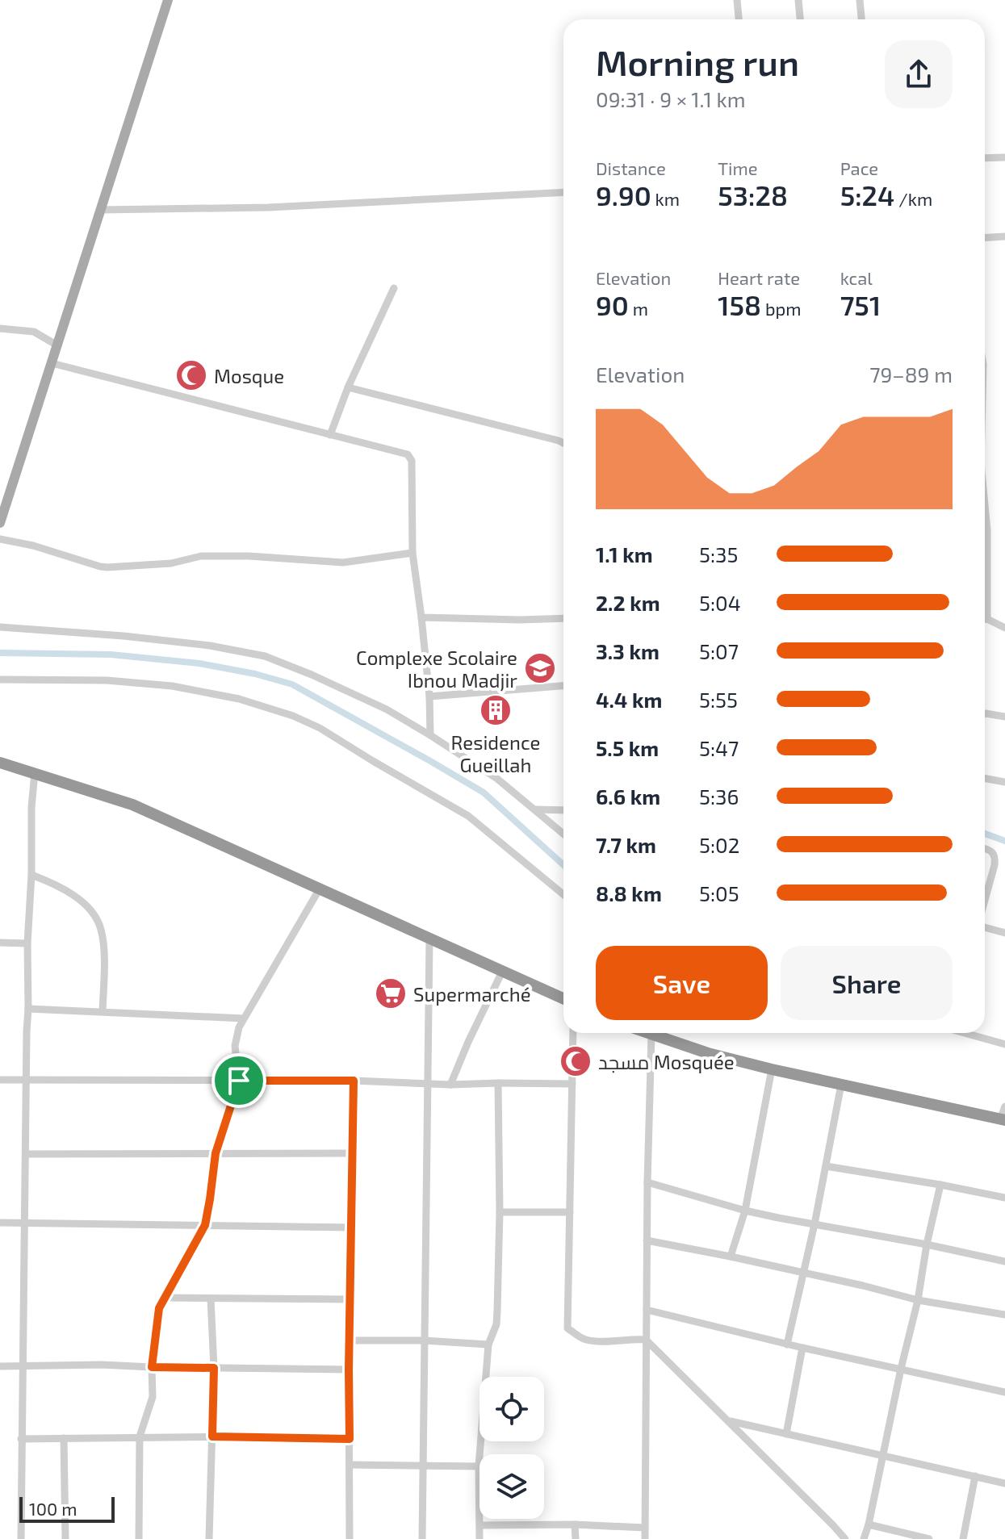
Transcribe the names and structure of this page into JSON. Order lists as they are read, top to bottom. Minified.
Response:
{"places":{"mosque":["Mosque","مسجد Mosquée"],"school or university":["Complexe Scolaire Ibnou Madjir"],"building":["Residence Gueillah"],"supermarket":["Supermarché"]},"scale_bar":"100 m","page":{"heading":["Morning run","09:31 · 9 × 1.1 km"],"stats":[["Distance","9.90 km"],["Time","53:28"],["Pace","5:24 /km"],["Elevation","90 m"],["Heart rate","158 bpm"],["kcal","751"]],"chart":["Elevation","79–89 m"],"list":[{"name":"1.1 km","note":"5:35"},{"name":"2.2 km","note":"5:04"},{"name":"3.3 km","note":"5:07"},{"name":"4.4 km","note":"5:55"},{"name":"5.5 km","note":"5:47"},{"name":"6.6 km","note":"5:36"},{"name":"7.7 km","note":"5:02"},{"name":"8.8 km","note":"5:05"}],"buttons":["Save","Share"],"scale":"100 m"}}
